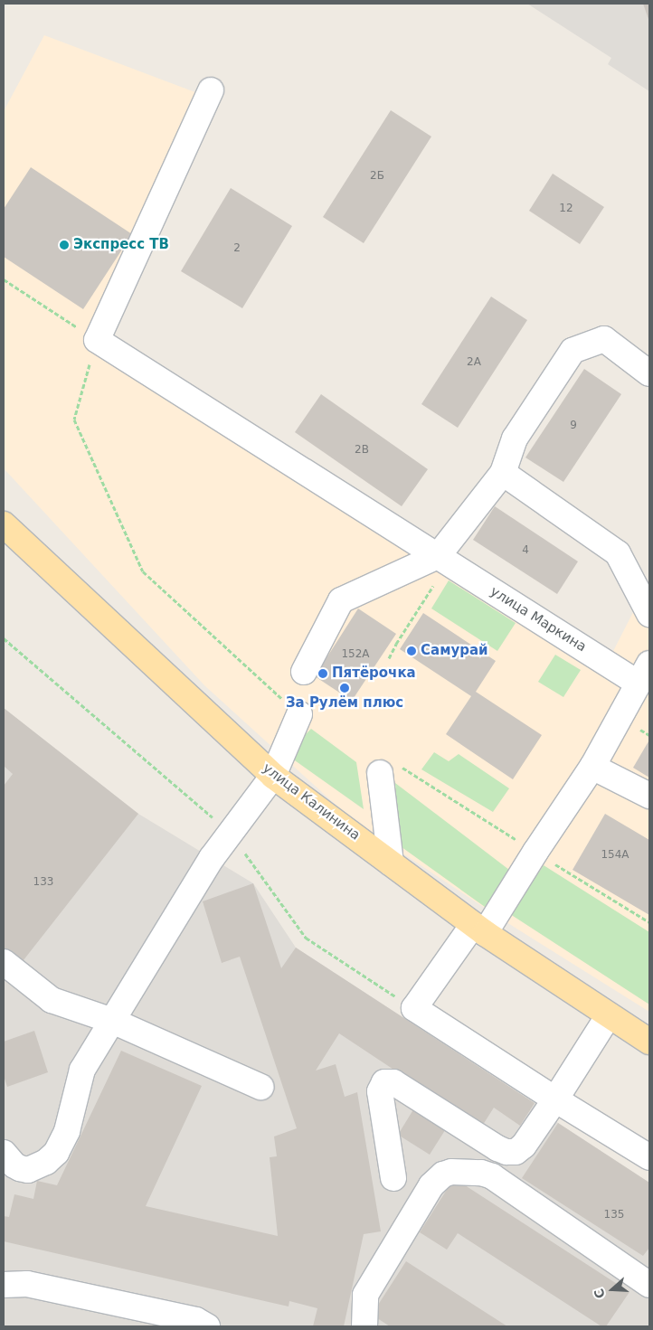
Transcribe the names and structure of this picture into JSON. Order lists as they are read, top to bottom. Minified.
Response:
{"streets":{"main road":["улица Калинина"],"street":["улица Маркина"]},"places":["Экспресс ТВ","Самурай","Пятёрочка","За Рулём плюс"],"house_numbers":["2Б","12","2","2А","9","2В","4","152А","154А","133","135"],"north":"left"}
